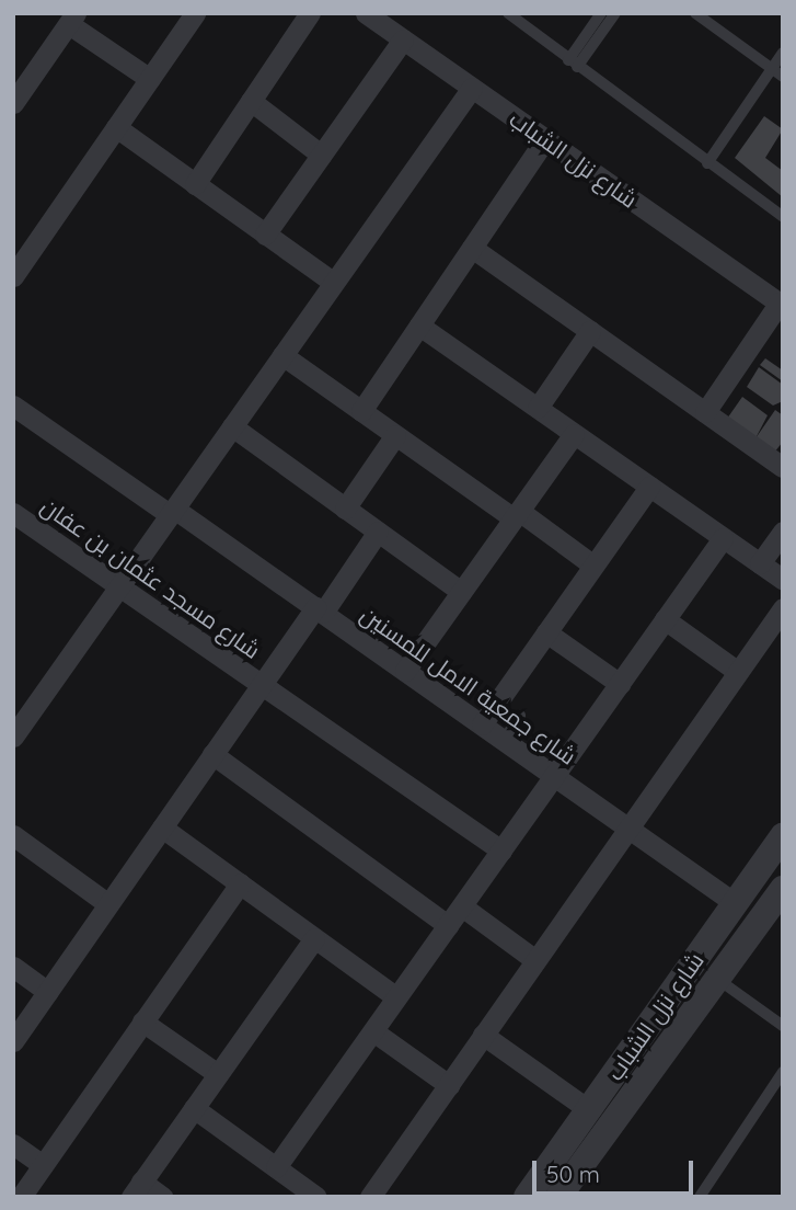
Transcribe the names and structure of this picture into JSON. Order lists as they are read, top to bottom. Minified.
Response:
{"streets":{"street":["شارع نزل الشباب","شارع مسجد عثمان بن عفان","شارع جمعية الامل للمسنين"]},"crossings":[["شارع نزل الشباب","شارع جمعية الامل للمسنين"]],"scale_bar":"50 m"}
